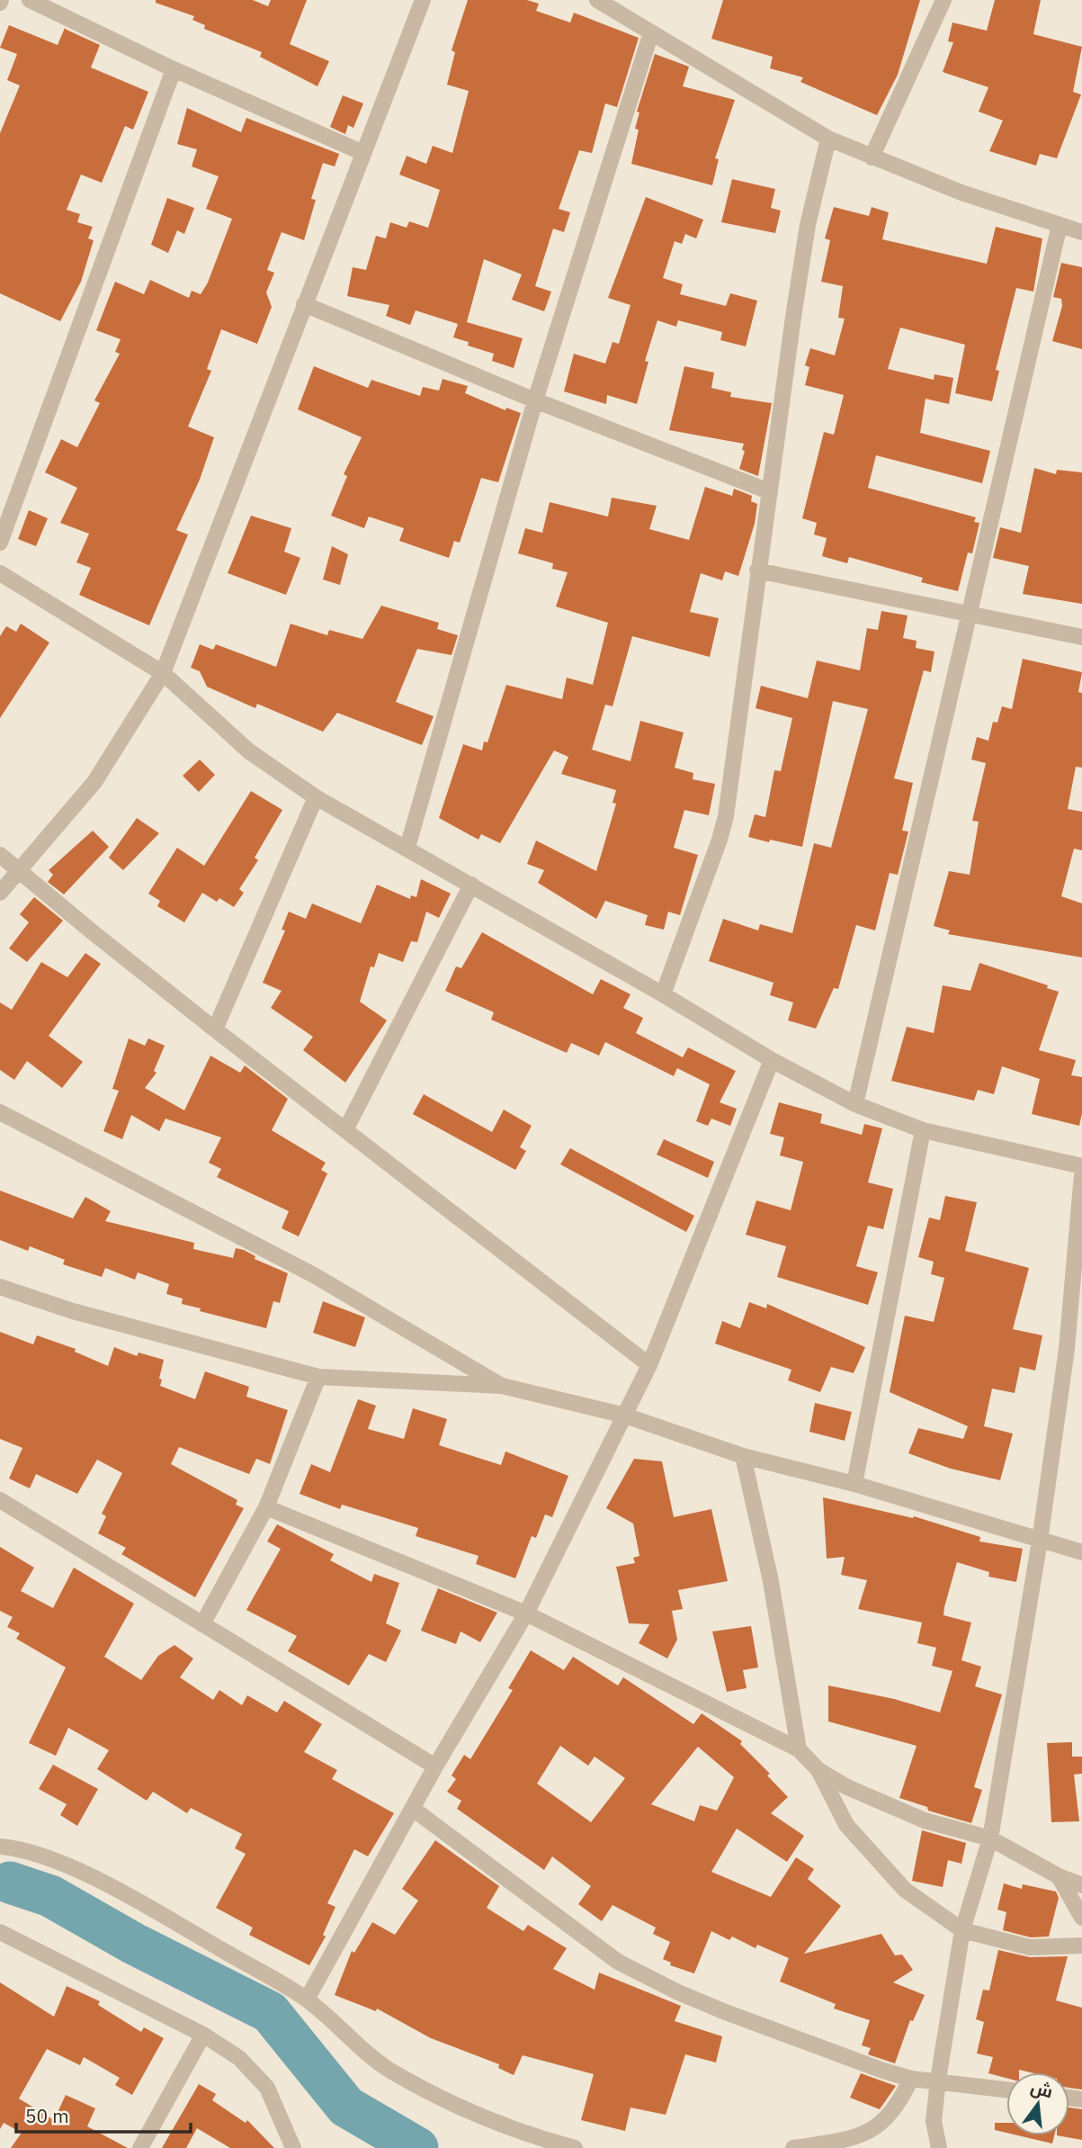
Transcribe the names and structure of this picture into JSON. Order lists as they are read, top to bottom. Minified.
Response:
{"scale_bar":"50 m","north":"top"}
